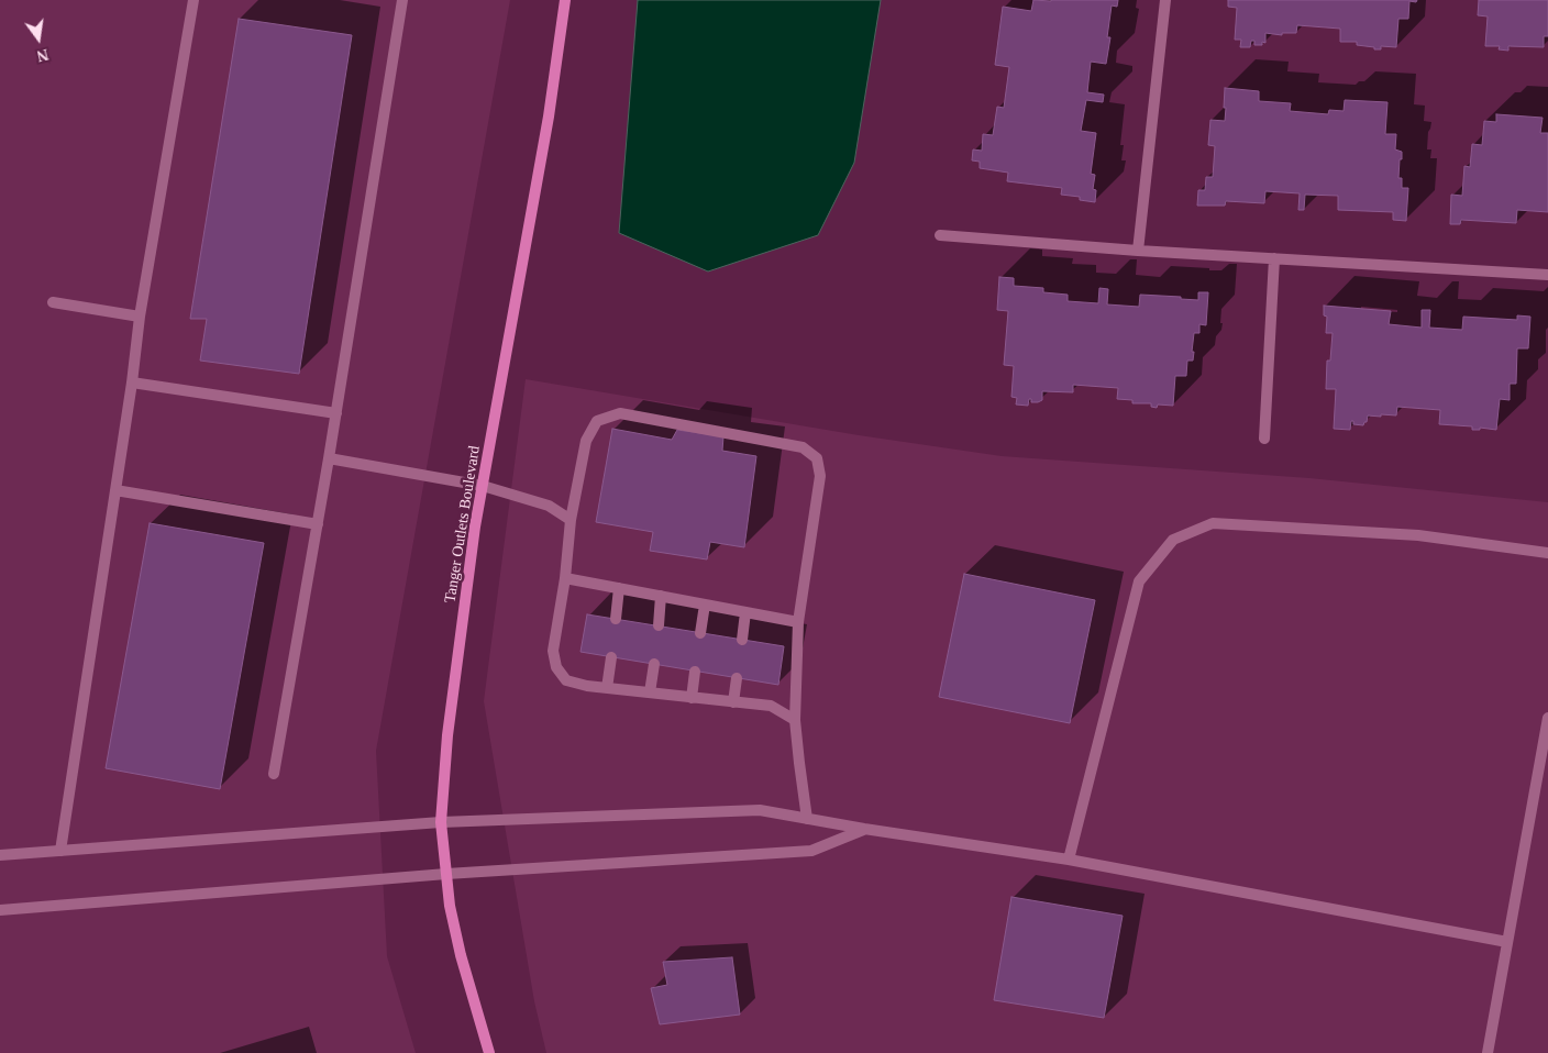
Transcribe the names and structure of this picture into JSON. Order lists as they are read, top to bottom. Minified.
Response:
{"streets":{"street":["Tanger Outlets Boulevard"]},"north":"bottom"}
